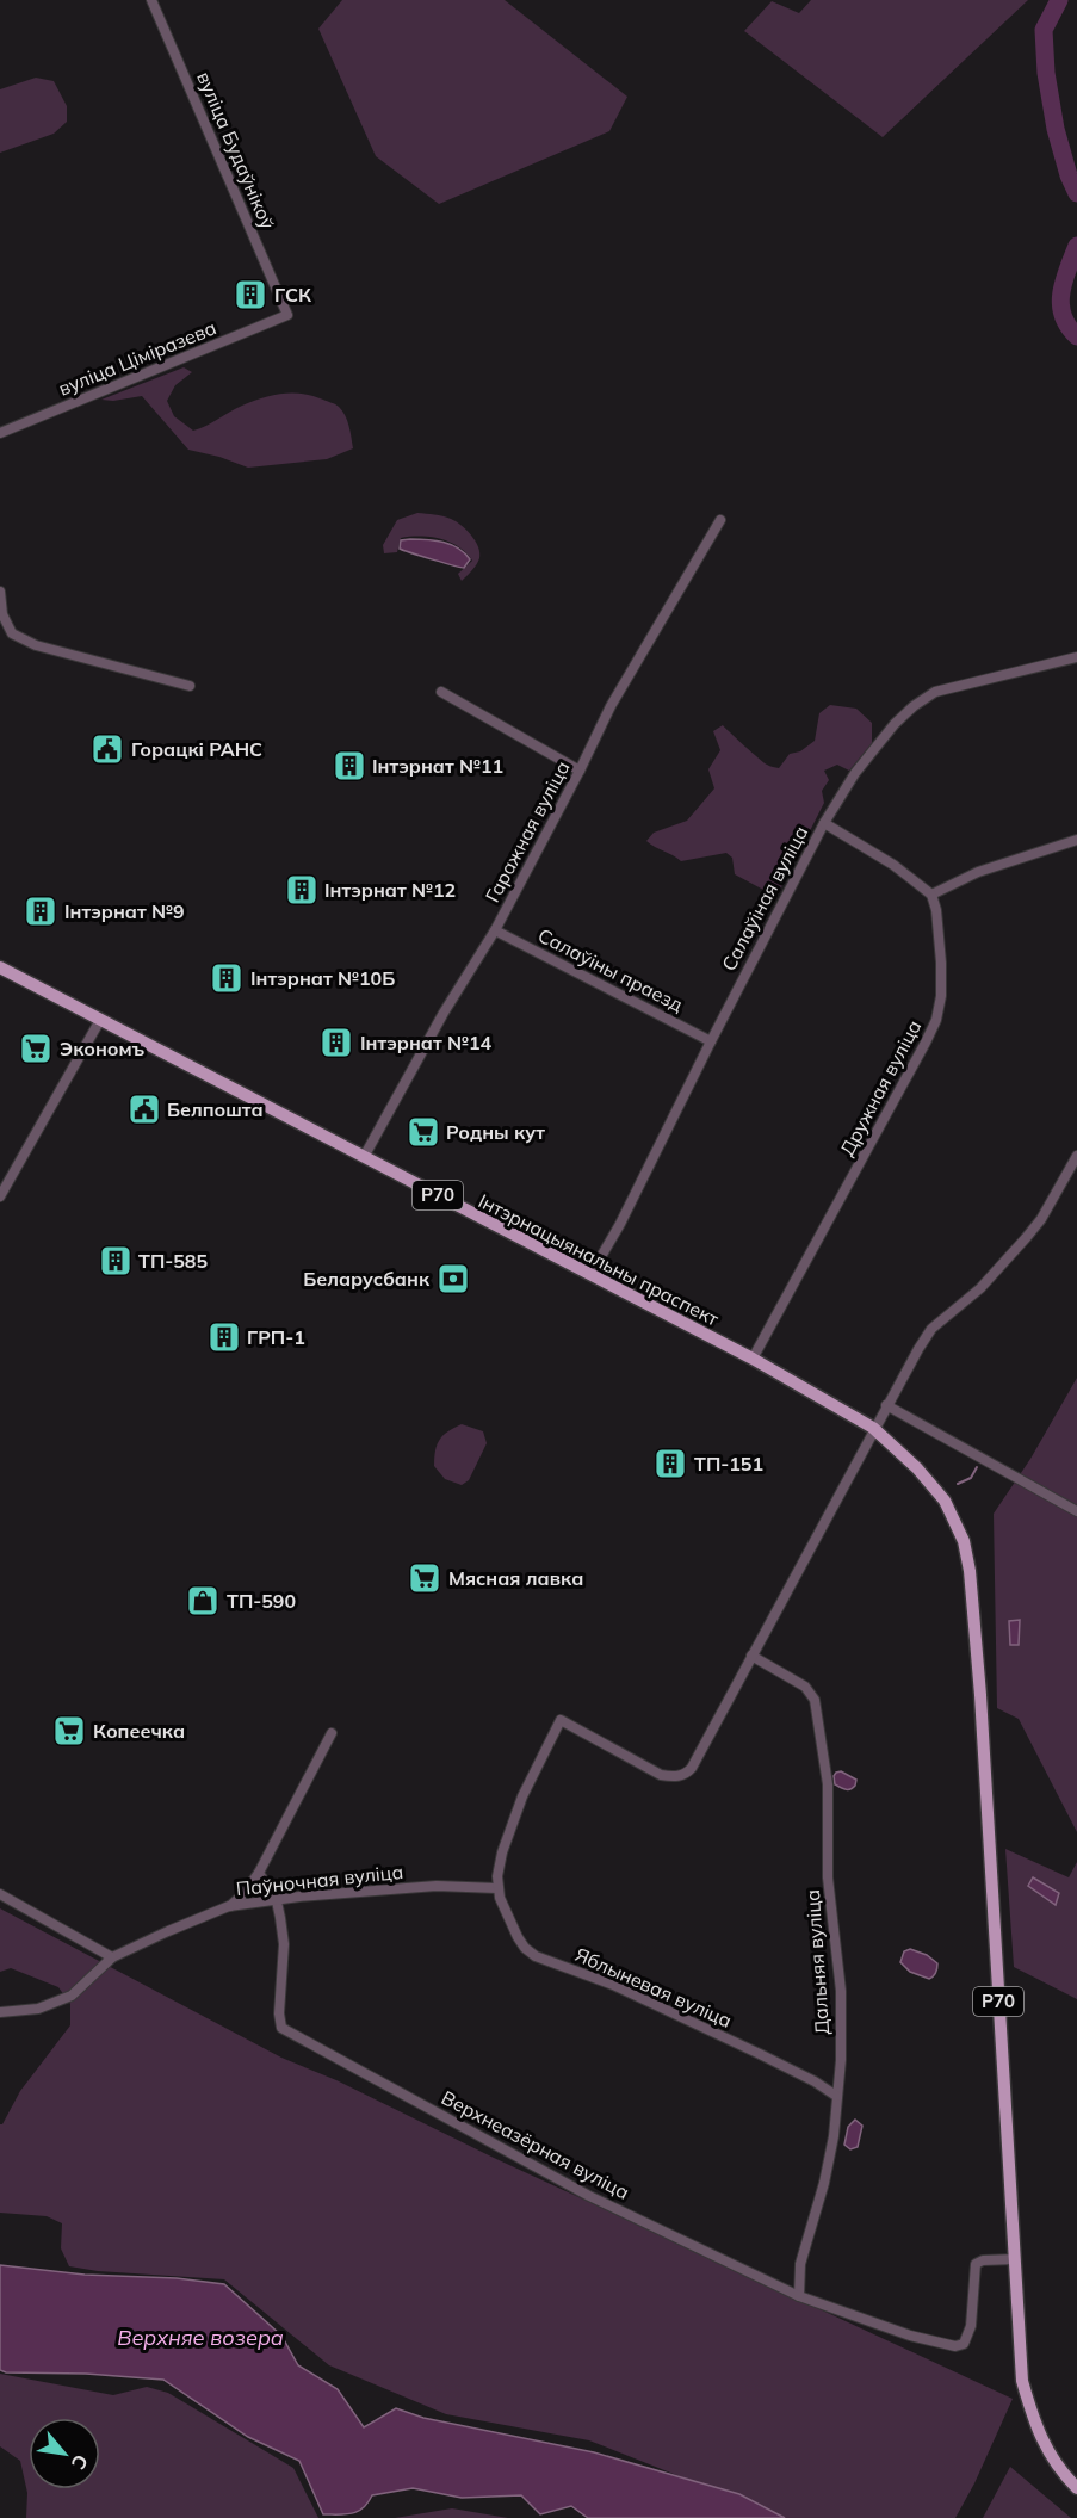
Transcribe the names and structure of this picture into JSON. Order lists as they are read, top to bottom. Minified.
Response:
{"streets":{"main road":["Р70","Інтэрнацыянальны праспект"],"street":["вуліца Будаўнікоў","вуліца Ціміразева","Гаражная вуліца","Салаўіная вуліца","Салаўіны праезд","Дружная вуліца","Паўночная вуліца","Дальняя вуліца","Яблыневая вуліца","Верхнеазёрная вуліца"]},"crossings":[["вуліца Будаўнікоў","вуліца Ціміразева"],["Гаражная вуліца","Салаўіны праезд"],["Гаражная вуліца","Інтэрнацыянальны праспект"],["Салаўіная вуліца","Салаўіны праезд"],["Салаўіная вуліца","Інтэрнацыянальны праспект"],["Дружная вуліца","Інтэрнацыянальны праспект"],["Р70","Інтэрнацыянальны праспект"],["Р70","Верхнеазёрная вуліца"],["Паўночная вуліца","Яблыневая вуліца"],["Паўночная вуліца","Верхнеазёрная вуліца"],["Дальняя вуліца","Яблыневая вуліца"],["Дальняя вуліца","Верхнеазёрная вуліца"]],"water":["Верхняе возера"],"places":{"building":["ГСК","Інтэрнат №11","Інтэрнат №12","Інтэрнат №9","Інтэрнат №10Б","Інтэрнат №14","ТП-585","ГРП-1","ТП-151"],"public building":["Горацкі РАНС","Белпошта"],"supermarket":["Экономъ","Родны кут","Мясная лавка","Копеечка"],"bank":["Беларусбанк"],"shop":["ТП-590"]},"north":"bottom right"}
